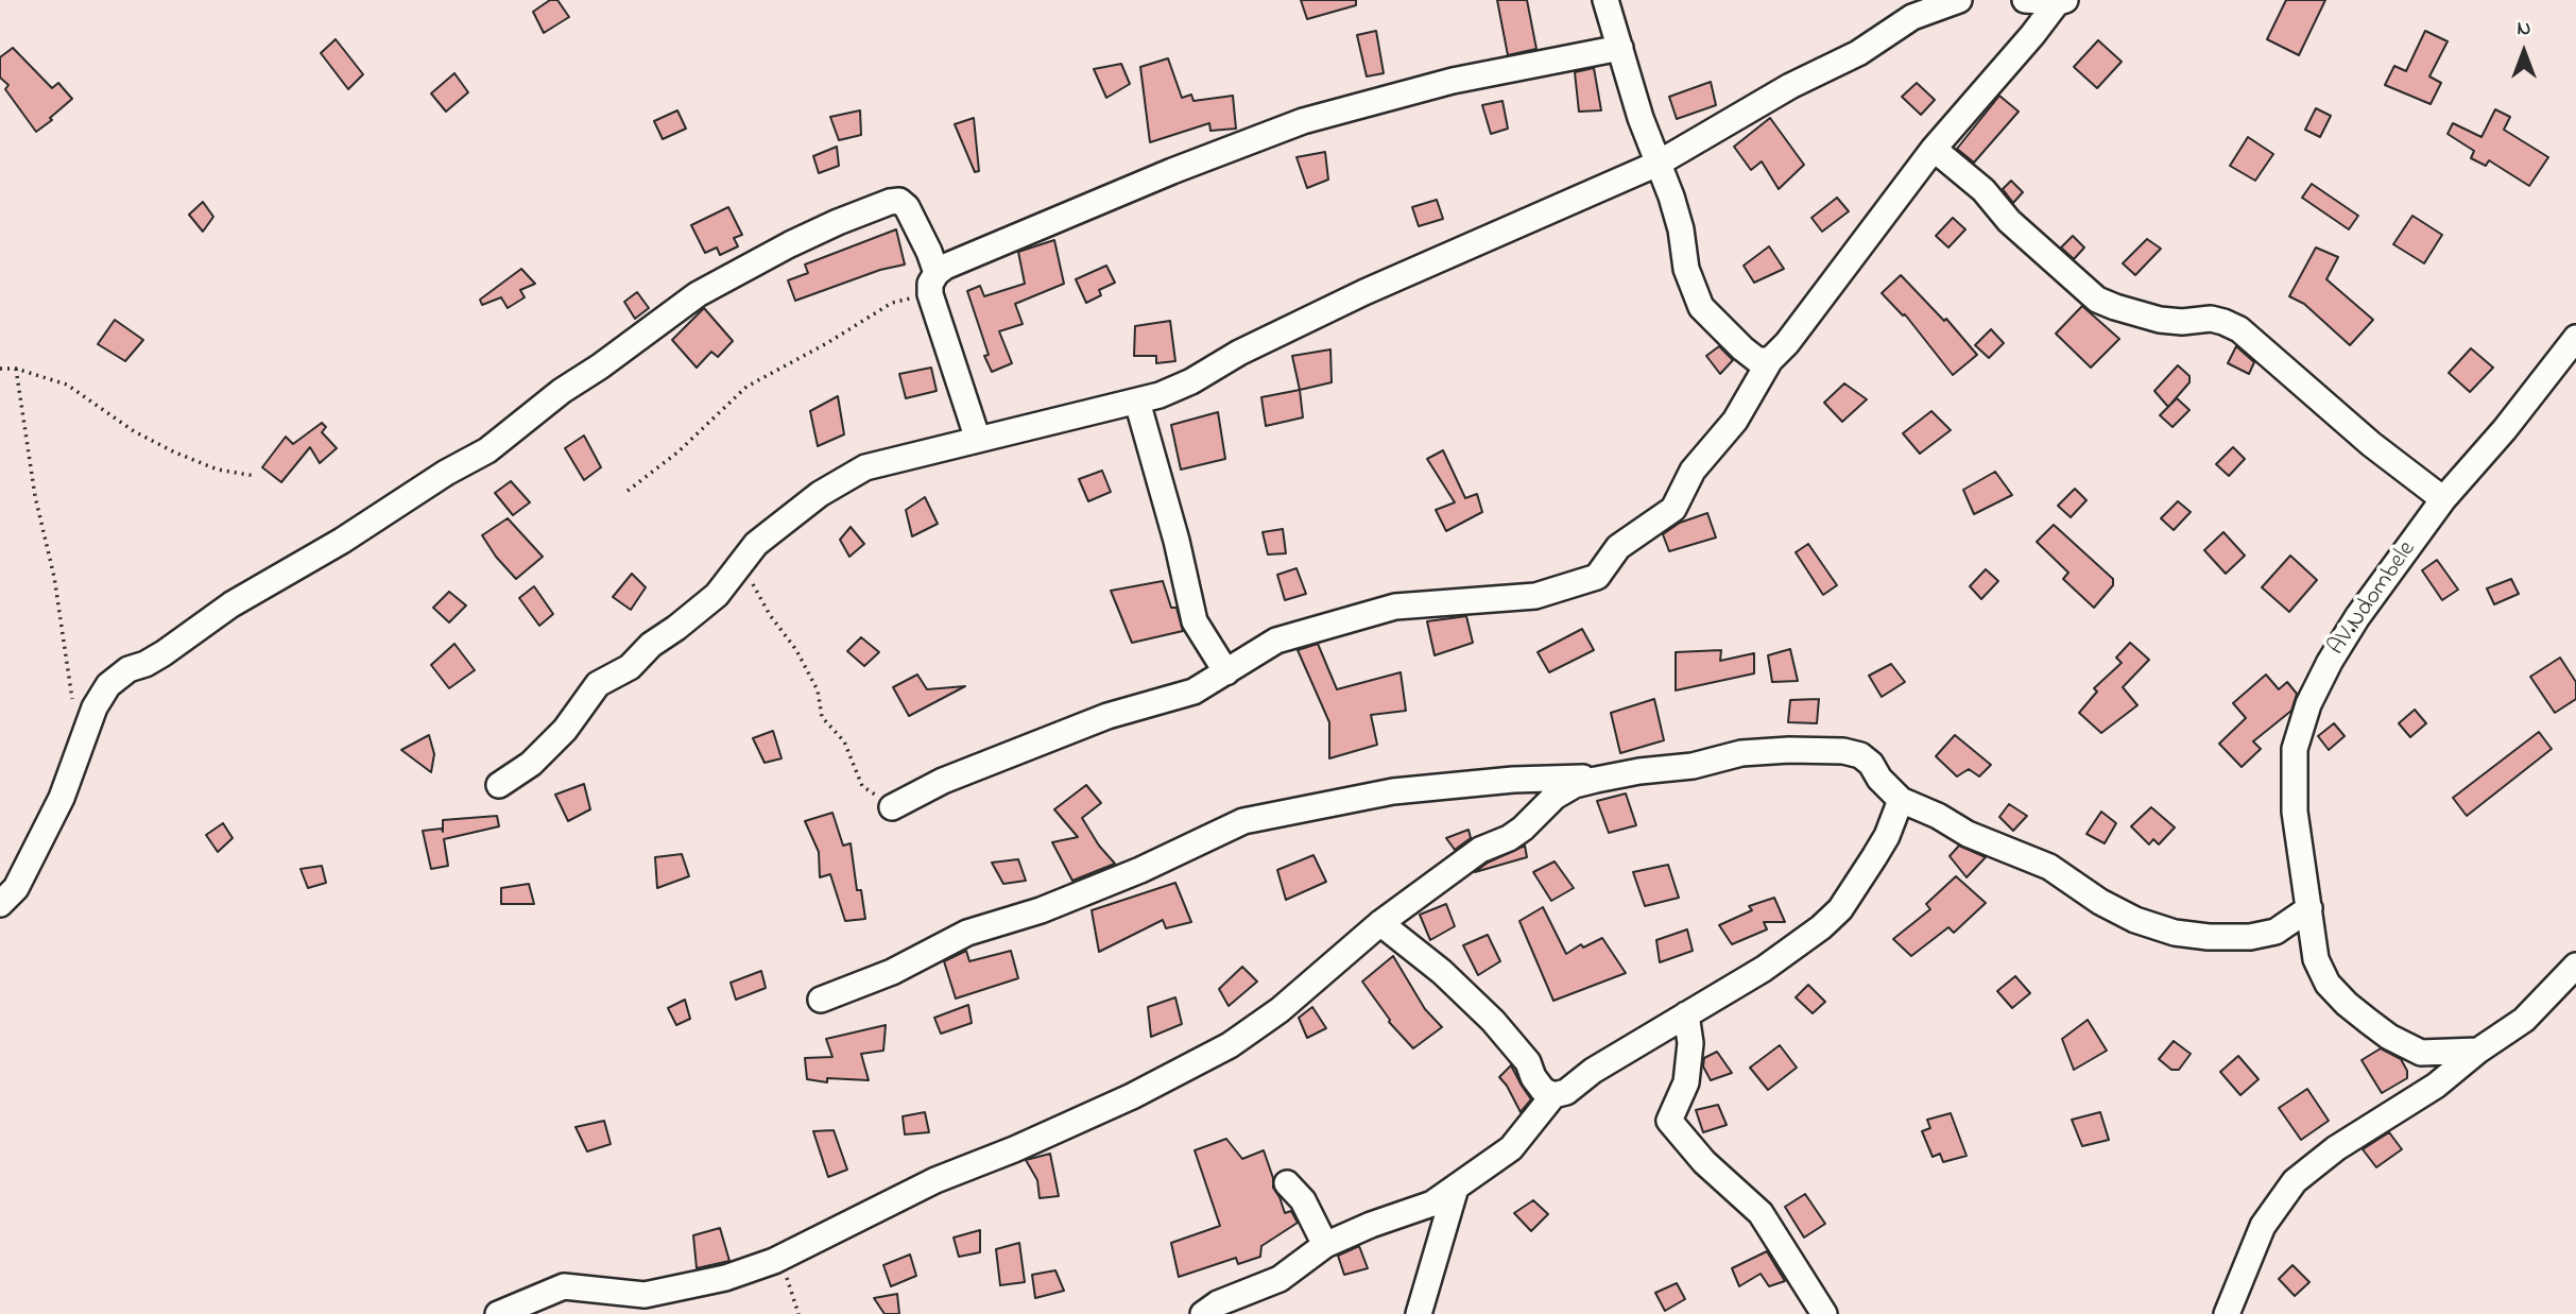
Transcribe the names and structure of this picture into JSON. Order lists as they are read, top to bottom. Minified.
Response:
{"streets":{"street":["AV.Ndombele"]},"north":"top"}
